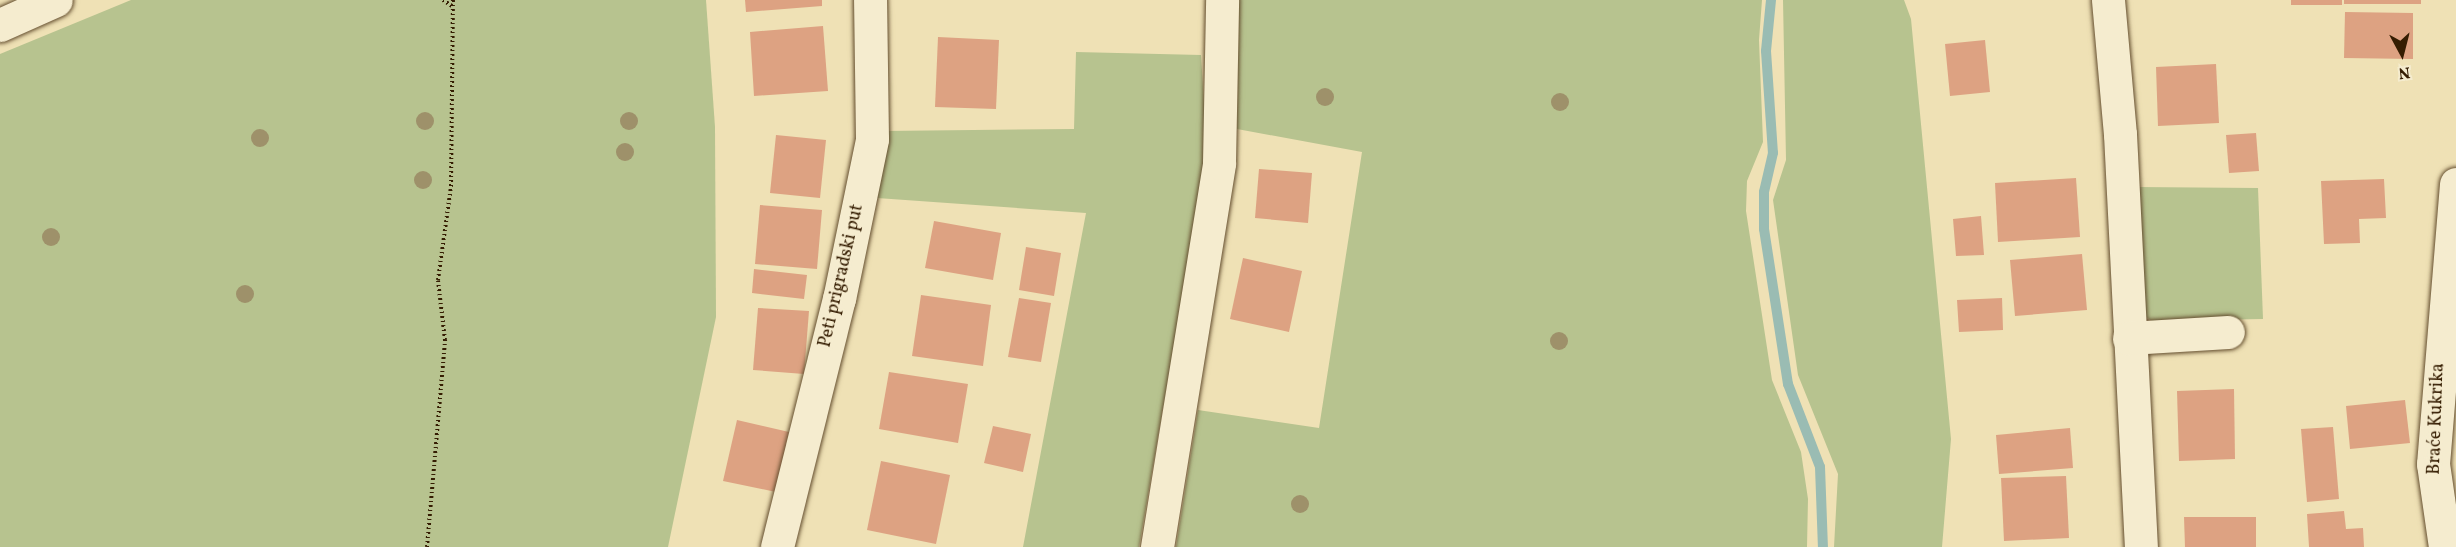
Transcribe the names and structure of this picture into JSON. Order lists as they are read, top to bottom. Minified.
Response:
{"streets":{"street":["Peti prigradski put","Braće Kukrika"]},"north":"bottom"}
